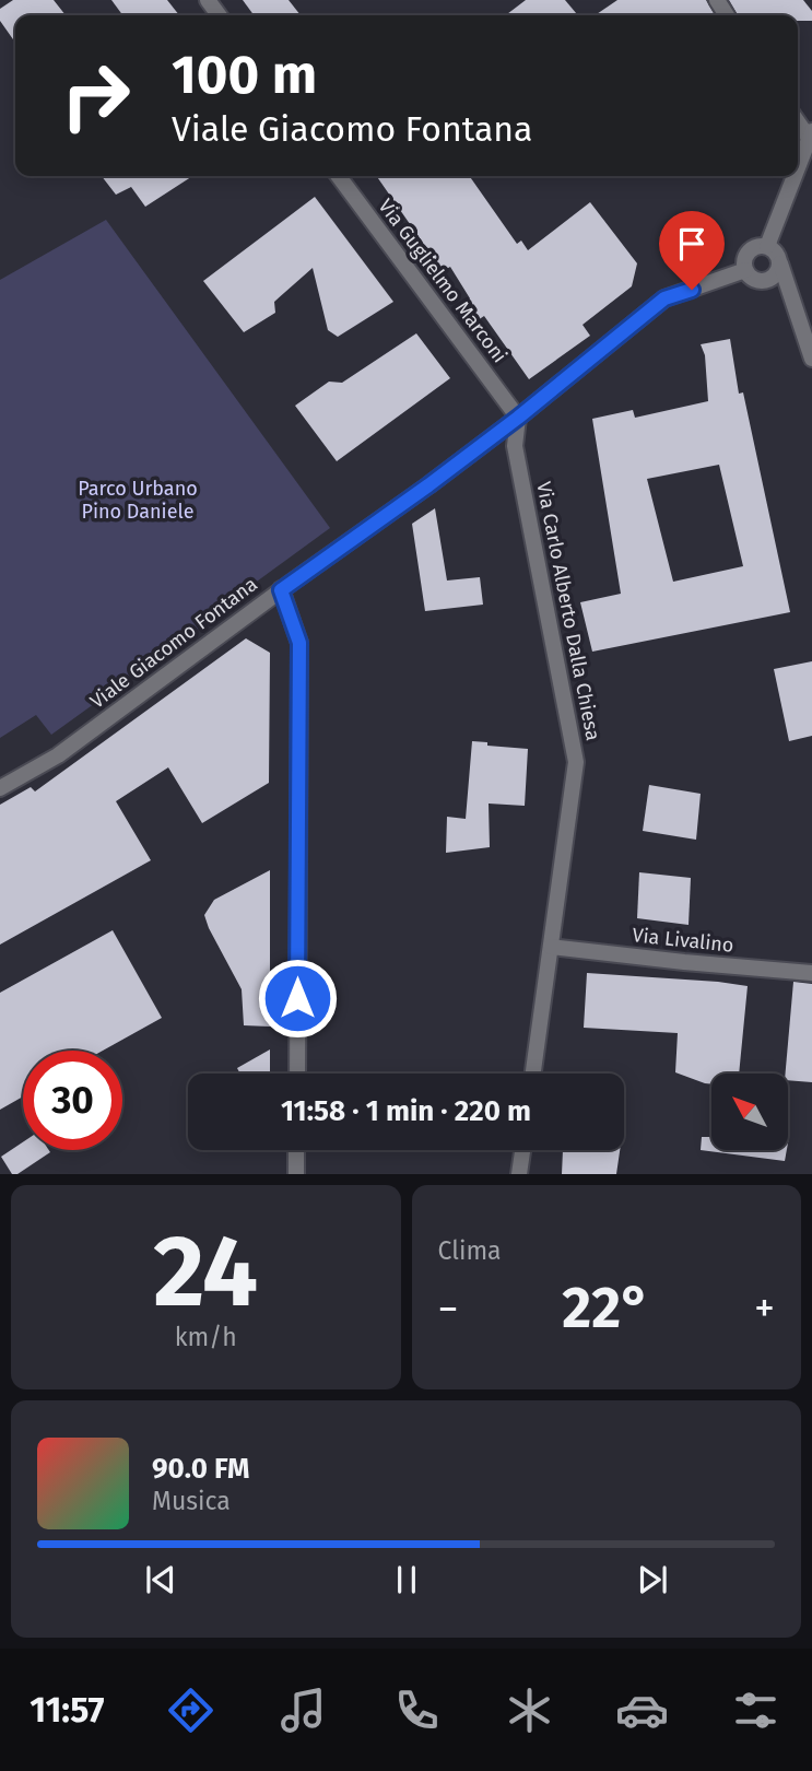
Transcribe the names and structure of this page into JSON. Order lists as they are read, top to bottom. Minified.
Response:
{"streets":{"street":["Via Guglielmo Marconi","Via Carlo Alberto Dalla Chiesa","Viale Giacomo Fontana","Via Livalino"]},"crossings":[["Via Guglielmo Marconi","Via Carlo Alberto Dalla Chiesa"],["Via Guglielmo Marconi","Viale Giacomo Fontana"],["Via Carlo Alberto Dalla Chiesa","Viale Giacomo Fontana"],["Via Carlo Alberto Dalla Chiesa","Via Livalino"]],"parks":["Parco Urbano Pino Daniele"],"north":"top left","page":{"turn":["100 m","Viale Giacomo Fontana"],"limit":"30","trip":"11:58 · 1 min · 220 m","tile":[["24","km/h"],"Clima"],"heat":["−","22°","+"],"song":["90.0 FM","Musica"],"tabs":"11:57"}}
